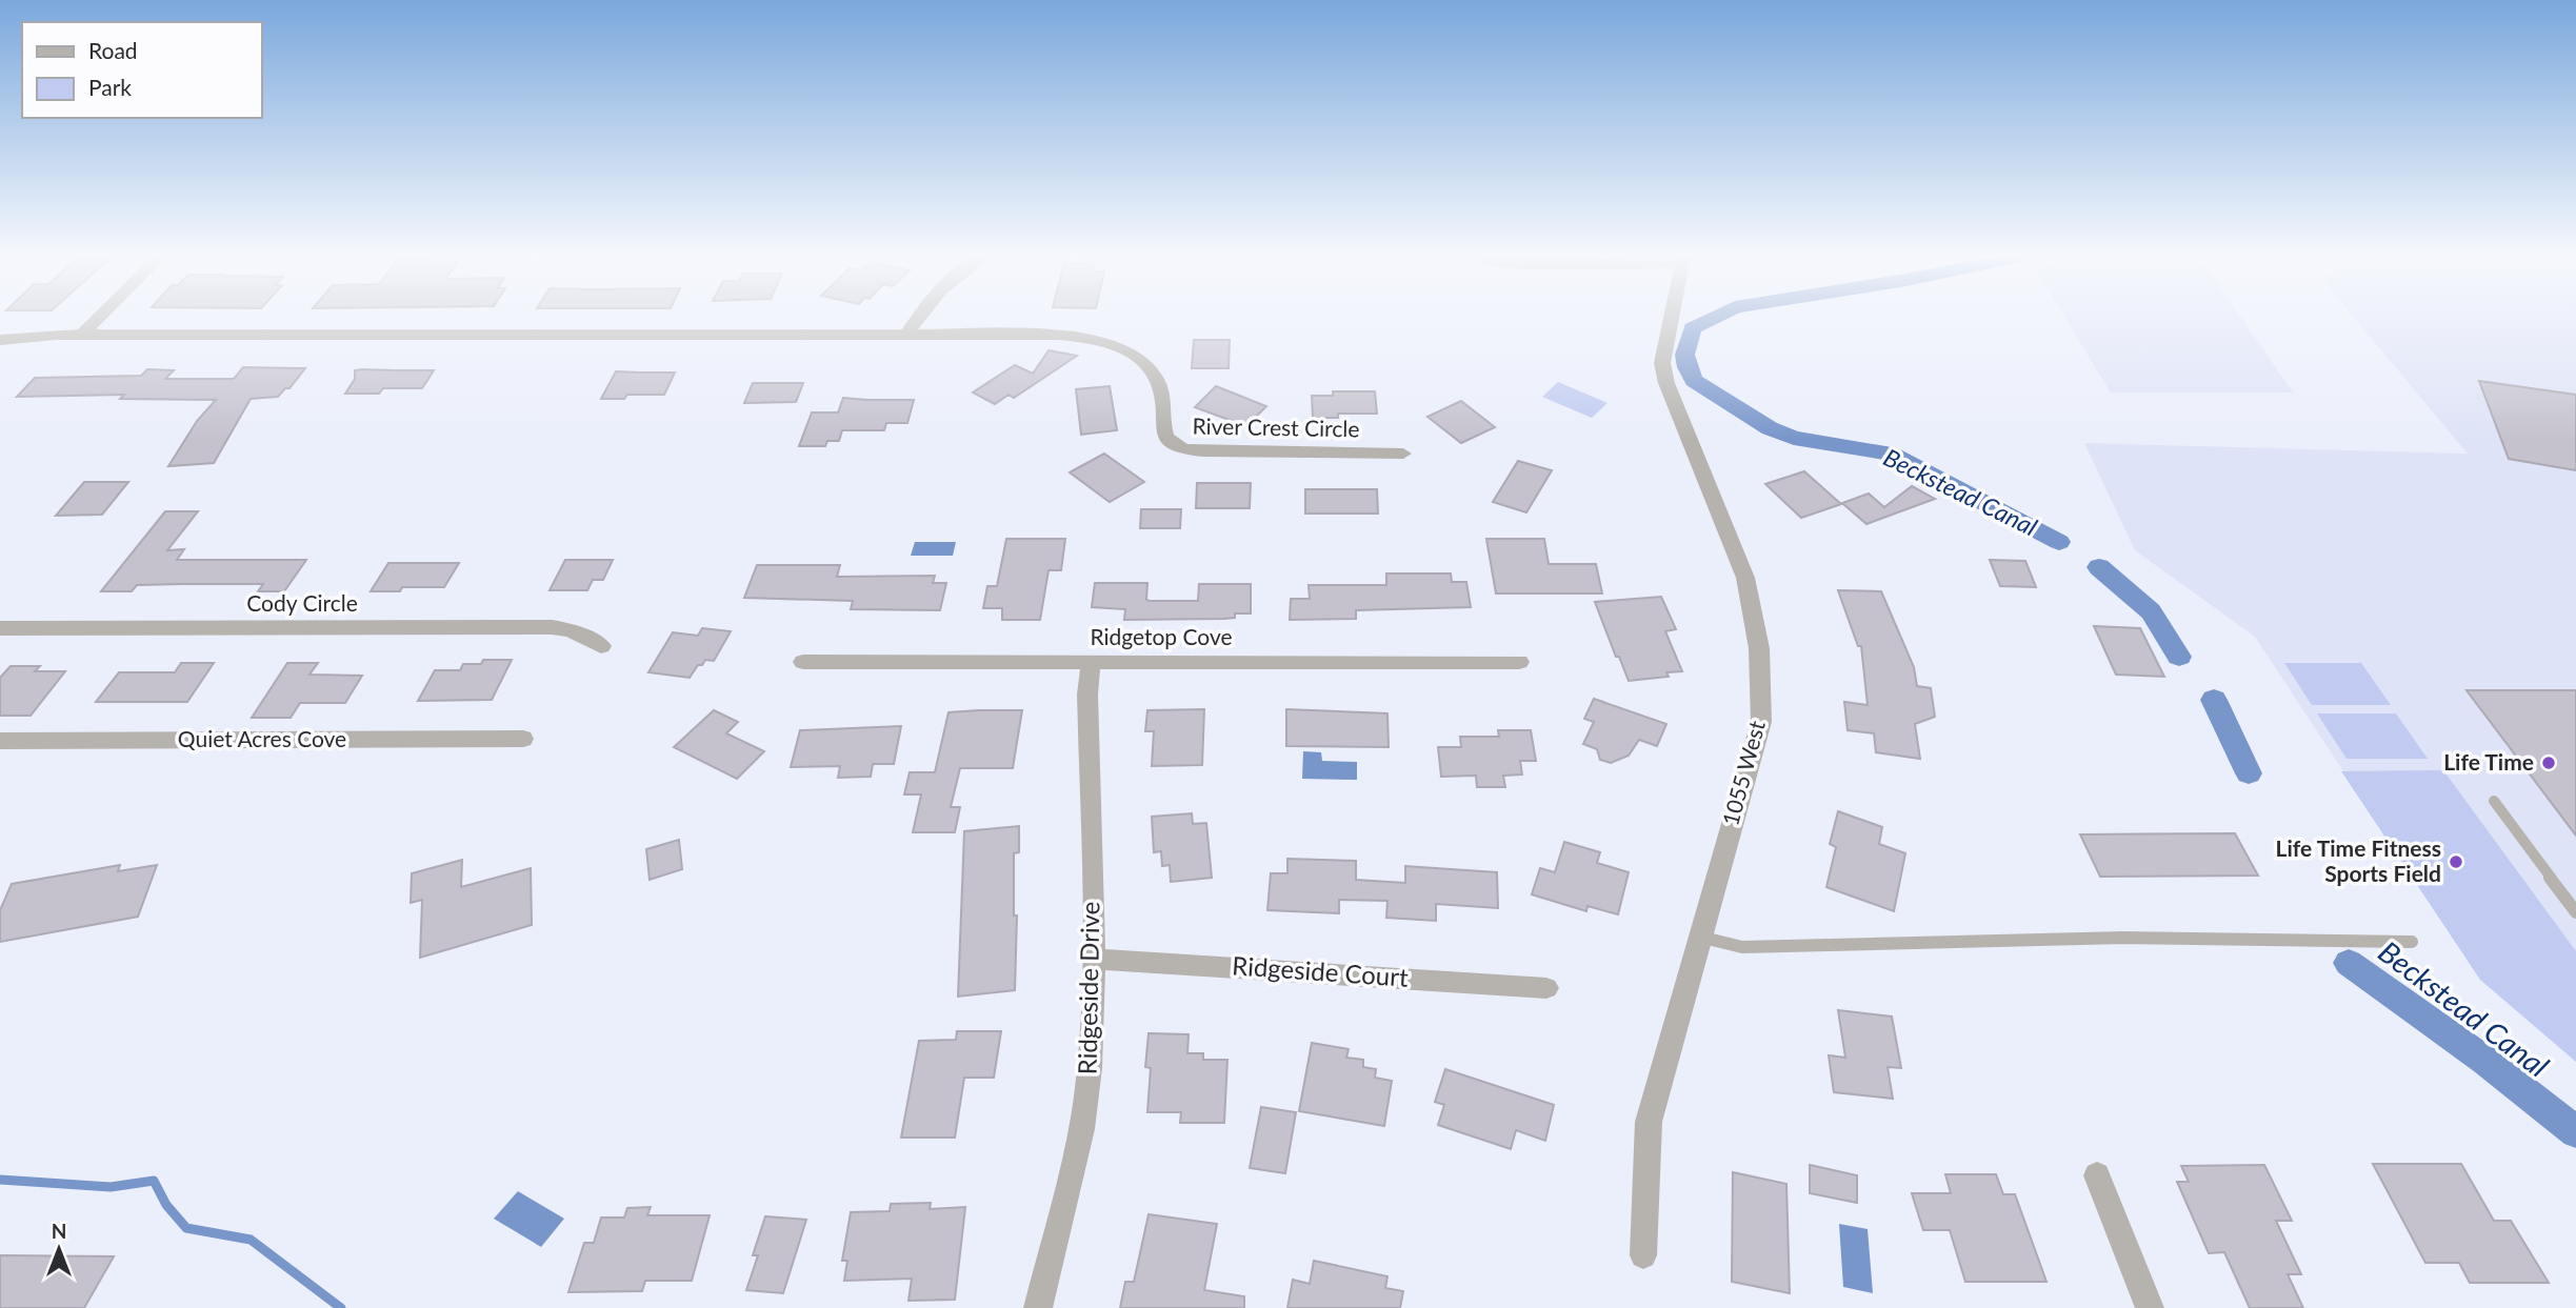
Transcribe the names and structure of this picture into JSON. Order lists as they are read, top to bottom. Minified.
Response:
{"streets":{"street":["River Crest Circle","Cody Circle","Ridgetop Cove","Quiet Acres Cove","1055 West","Ridgeside Court","Ridgeside Drive"]},"crossings":[["Ridgetop Cove","Ridgeside Drive"],["Ridgeside Court","Ridgeside Drive"]],"water":["Beckstead Canal"],"places":["Life Time","Life Time Fitness Sports Field"],"legend":["Road","Park"],"north":"top"}
